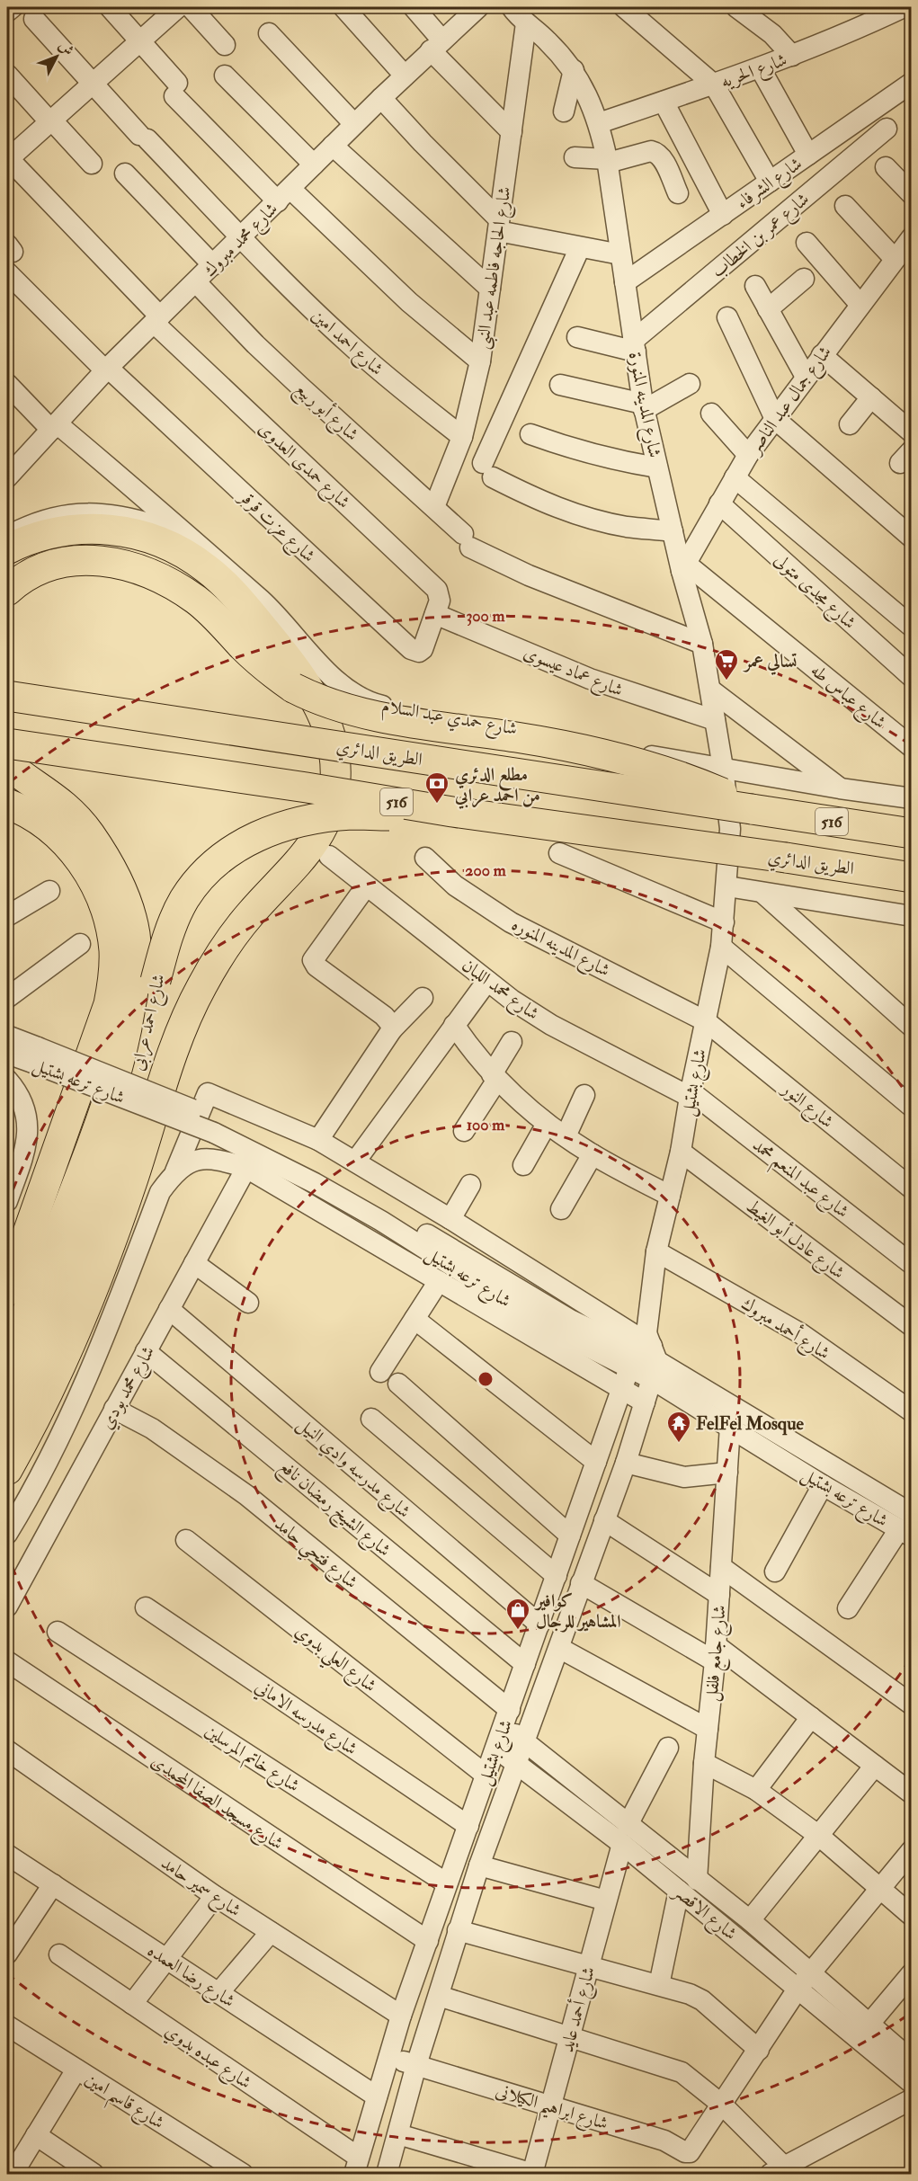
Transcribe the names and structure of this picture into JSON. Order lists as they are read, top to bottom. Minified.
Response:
{"streets":{"highway":["الطريق الدائري","516","شارع احمد عرابى"],"street":["شارع الحريه","شارع الشرفاء","شارع عمر بن الخطاب","شارع محمد مبروك","شارع الحاجه فاطمه عبد النبى","شارع احمد امين","شارع جمال عبد الناصر","شارع المدينه المنورة","شارع أبو ربيع","شارع حمدى العدوى","شارع عزت قرقر","شارع مجدى متولى","شارع عماد عيسوى","شارع عباس طه","شارع حمدي عبد السلام","شارع المدينه المنوره","شارع محمد اللبان","شارع ترعه بشتيل","شارع بشتيل","شارع النور","شارع عبد المنعم محمد","شارع عادل أبو الغيط","شارع أحمد مبروك","شارع محمد بودي","شارع مدرسه وادي النيل","شارع الشيخ رمضان نافع","شارع فتحي حامد","شارع جامع فلفل","شارع العلي بدوي","شارع مدرسه الاماني","شارع خاتم المرسلين","شارع مسجد الصفا المحمدى","شارع سمير حامد","شارع الاقصر","شارع رضا العمده","شارع أحمد عايد","شارع عبده بدوي","شارع قاسم امين","شارع ابراهيم الكيلانى"]},"crossings":[["شارع الحريه","شارع المدينه المنورة"],["شارع الشرفاء","شارع المدينه المنورة"],["شارع عمر بن الخطاب","شارع المدينه المنورة"],["شارع محمد مبروك","شارع احمد امين"],["شارع محمد مبروك","شارع أبو ربيع"],["شارع محمد مبروك","شارع حمدى العدوى"],["شارع محمد مبروك","شارع عزت قرقر"],["شارع محمد مبروك","شارع حمدي عبد السلام"],["شارع الحاجه فاطمه عبد النبى","شارع احمد امين"],["شارع الحاجه فاطمه عبد النبى","شارع المدينه المنورة"],["شارع الحاجه فاطمه عبد النبى","شارع أبو ربيع"],["شارع جمال عبد الناصر","شارع المدينه المنورة"],["شارع جمال عبد الناصر","شارع مجدى متولى"],["شارع جمال عبد الناصر","شارع عباس طه"],["شارع المدينه المنورة","شارع أبو ربيع"],["شارع المدينه المنورة","شارع عماد عيسوى"],["شارع المدينه المنورة","شارع عباس طه"],["شارع المدينه المنورة","شارع حمدي عبد السلام"],["شارع المدينه المنورة","شارع بشتيل"],["شارع حمدى العدوى","شارع عزت قرقر"],["شارع حمدى العدوى","شارع عماد عيسوى"],["شارع عزت قرقر","شارع عماد عيسوى"],["الطريق الدائري","شارع احمد عرابى"],["شارع المدينه المنوره","شارع بشتيل"],["شارع المدينه المنوره","شارع النور"],["شارع محمد اللبان","شارع بشتيل"],["شارع محمد اللبان","شارع عبد المنعم محمد"],["شارع ترعه بشتيل","شارع بشتيل"],["شارع ترعه بشتيل","شارع جامع فلفل"],["شارع بشتيل","شارع النور"],["شارع بشتيل","شارع عبد المنعم محمد"],["شارع بشتيل","شارع عادل أبو الغيط"],["شارع بشتيل","شارع أحمد مبروك"],["شارع بشتيل","شارع مدرسه وادي النيل"],["شارع بشتيل","شارع الشيخ رمضان نافع"],["شارع بشتيل","شارع فتحي حامد"],["شارع بشتيل","شارع العلي بدوي"],["شارع بشتيل","شارع مدرسه الاماني"],["شارع بشتيل","شارع خاتم المرسلين"],["شارع بشتيل","شارع مسجد الصفا المحمدى"],["شارع بشتيل","شارع سمير حامد"],["شارع بشتيل","شارع الاقصر"],["شارع بشتيل","شارع رضا العمده"],["شارع بشتيل","شارع عبده بدوي"],["شارع بشتيل","شارع ابراهيم الكيلانى"],["شارع محمد بودي","شارع مدرسه وادي النيل"],["شارع محمد بودي","شارع الشيخ رمضان نافع"],["شارع محمد بودي","شارع فتحي حامد"],["شارع فتحي حامد","شارع الاقصر"],["شارع جامع فلفل","شارع الاقصر"],["شارع الاقصر","شارع أحمد عايد"],["شارع أحمد عايد","شارع ابراهيم الكيلانى"]],"places":{"supermarket":["تسالي عمر"],"bank":["مطلع الدئري من احمد عرابي"],"temple":["FelFel Mosque"],"shop":["كوافير المشاهير للرجال"]},"north":"top right","rings":["300 m","200 m","100 m"]}
